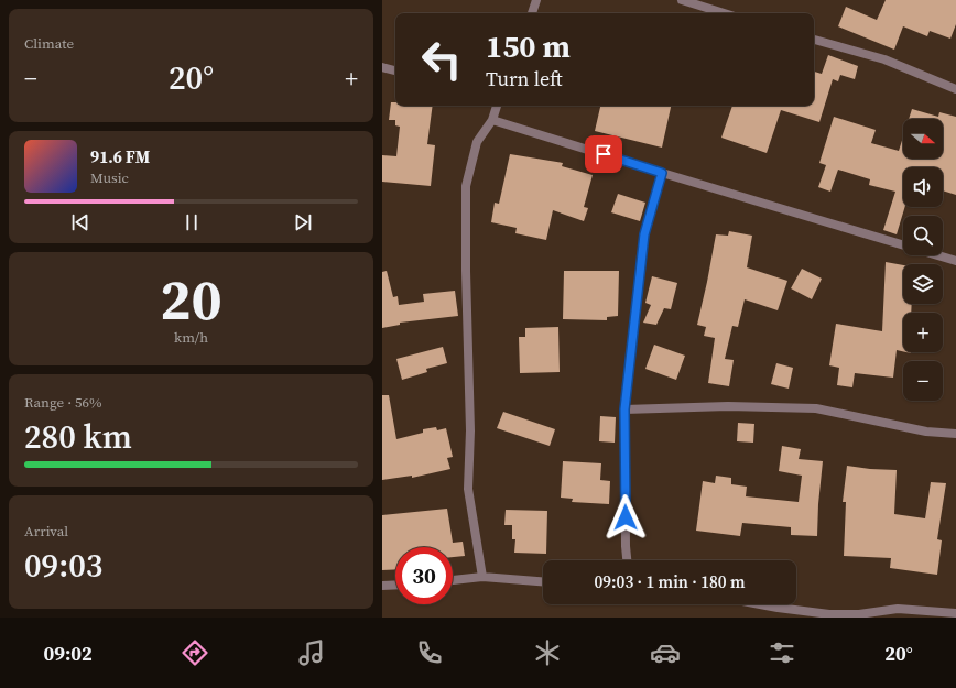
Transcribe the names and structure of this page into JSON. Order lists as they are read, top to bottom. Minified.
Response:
{"north":"right","page":{"tile":["Climate",["20","km/h"],["Range · 56%","280 km"],["Arrival","09:03"]],"turn":["150 m","Turn left"],"heat":["−","20°","+"],"map_buttons":["+","−"],"song":["91.6 FM","Music"],"limit":"30","trip":"09:03 · 1 min · 180 m","tabs":["09:02","20°"]}}
